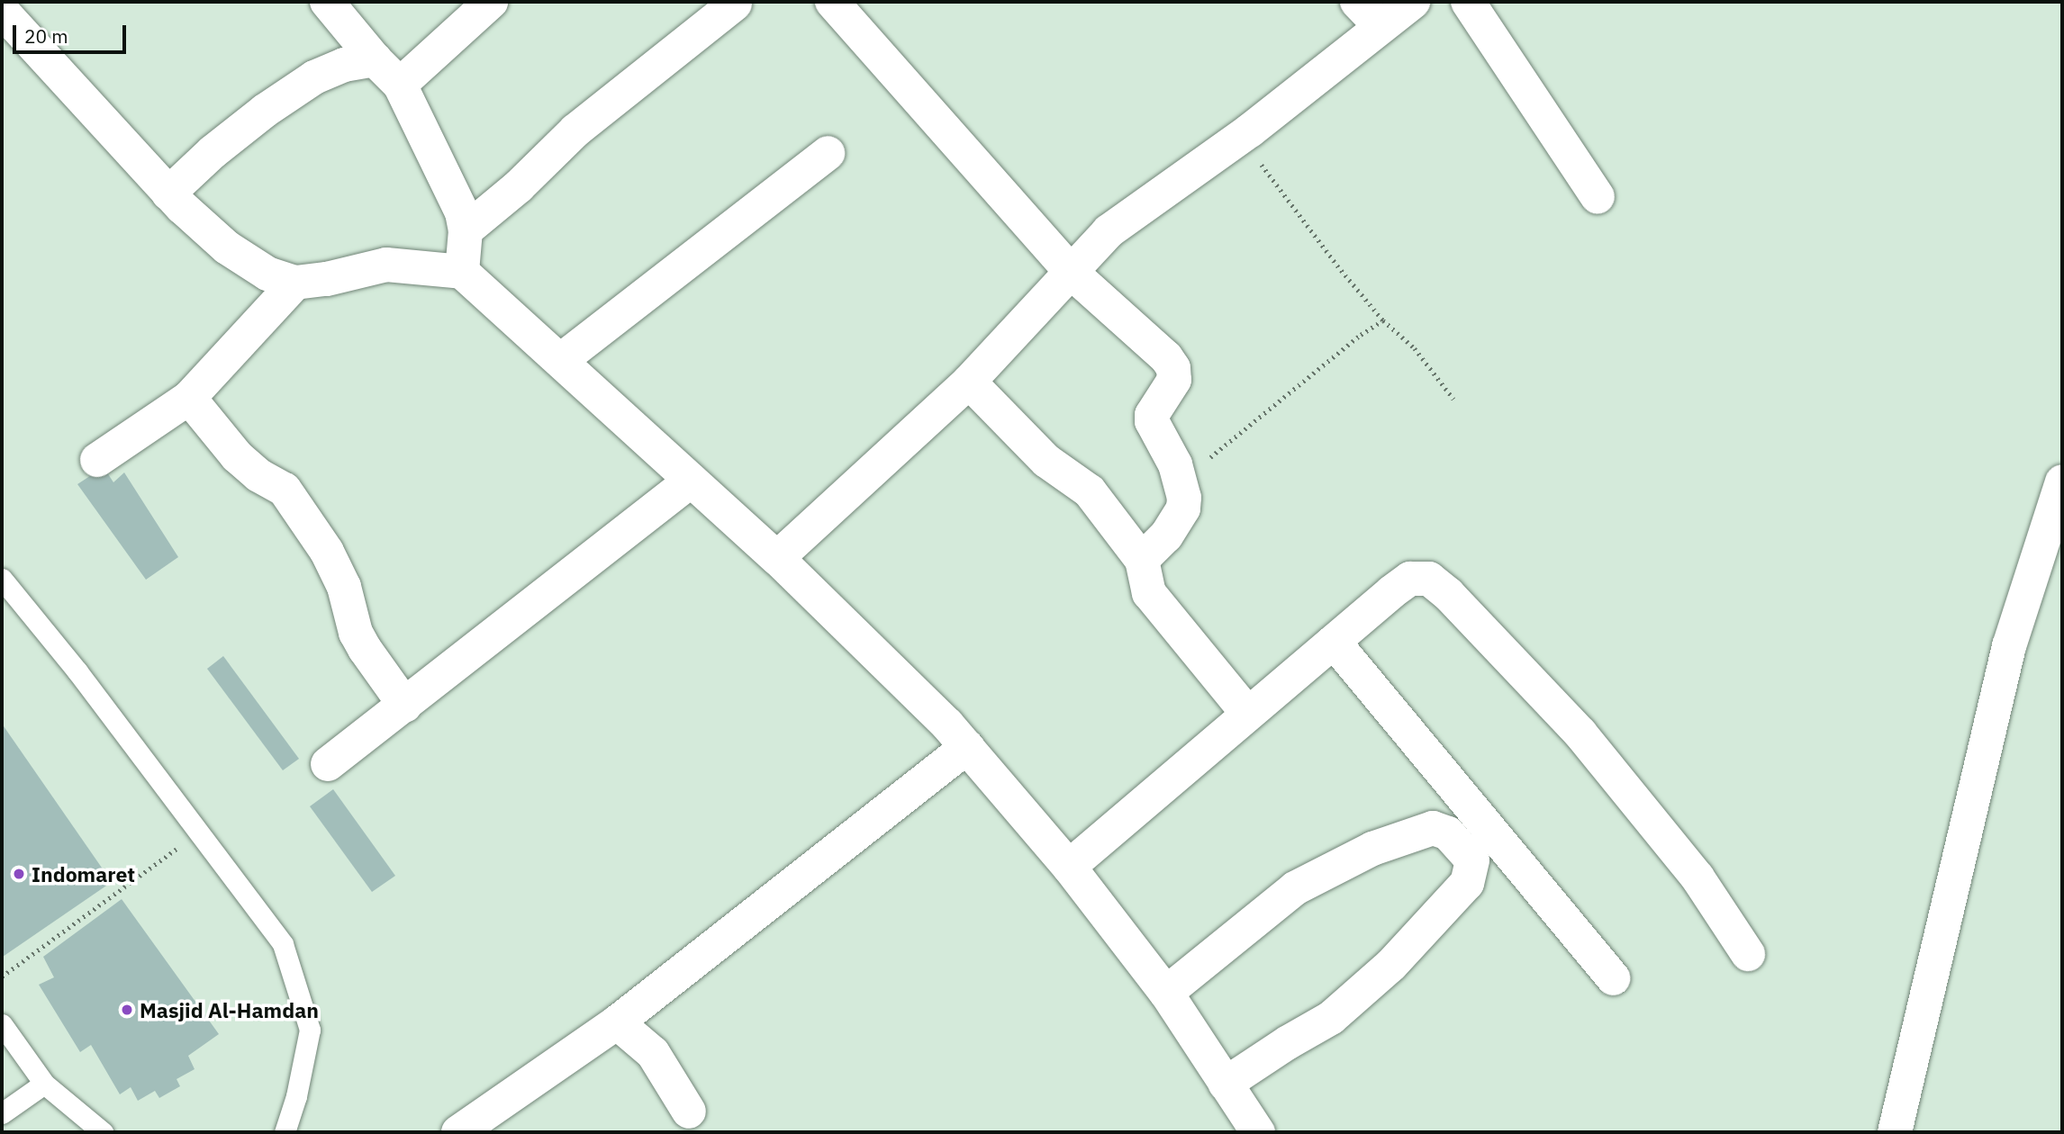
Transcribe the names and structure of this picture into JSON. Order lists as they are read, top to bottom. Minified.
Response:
{"places":["Indomaret","Masjid Al-Hamdan"],"scale_bar":"20 m"}
